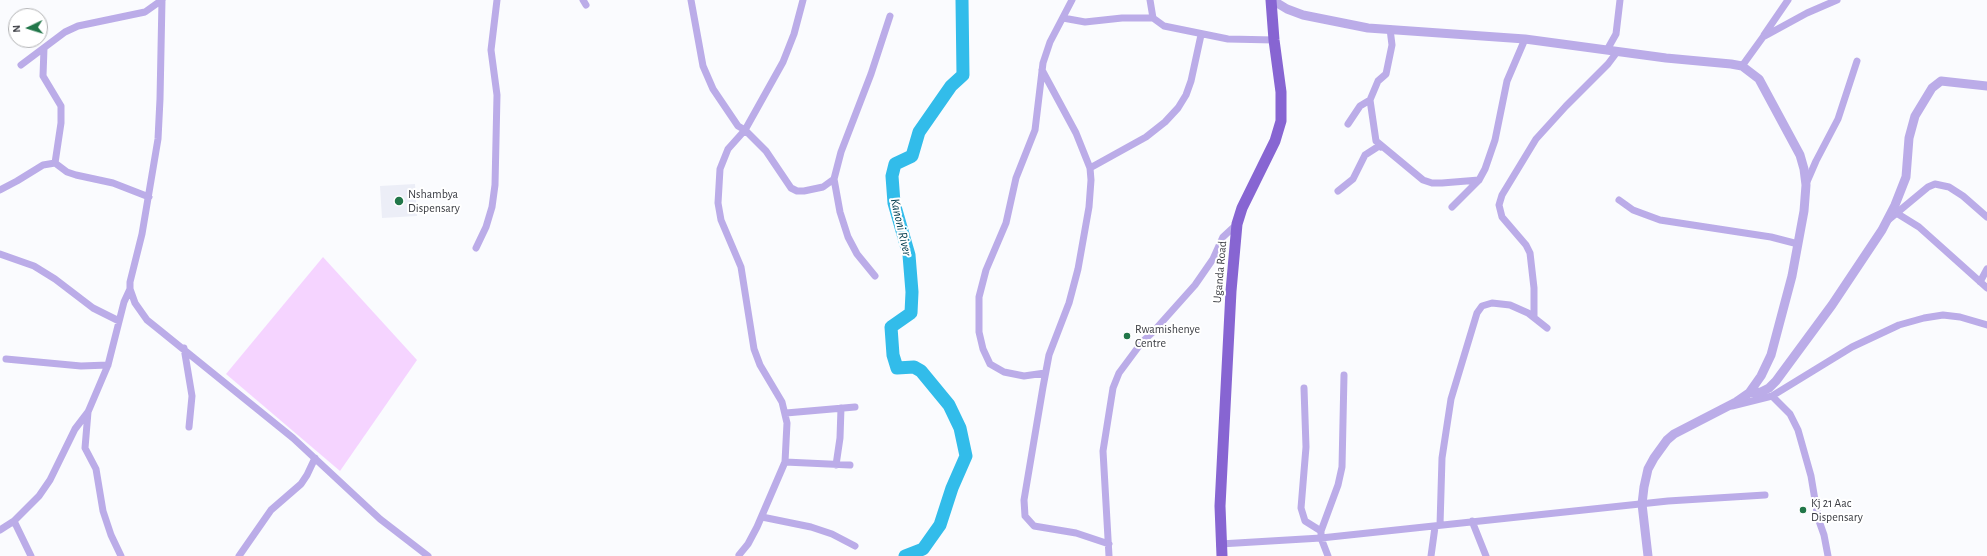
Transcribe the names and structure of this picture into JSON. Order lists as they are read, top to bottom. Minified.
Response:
{"streets":{"main road":["Uganda Road"]},"water":["Kanoni River"],"places":["Nshambya Dispensary","Rwamishenye Centre","Kj 21 Aac Dispensary"],"north":"left"}
